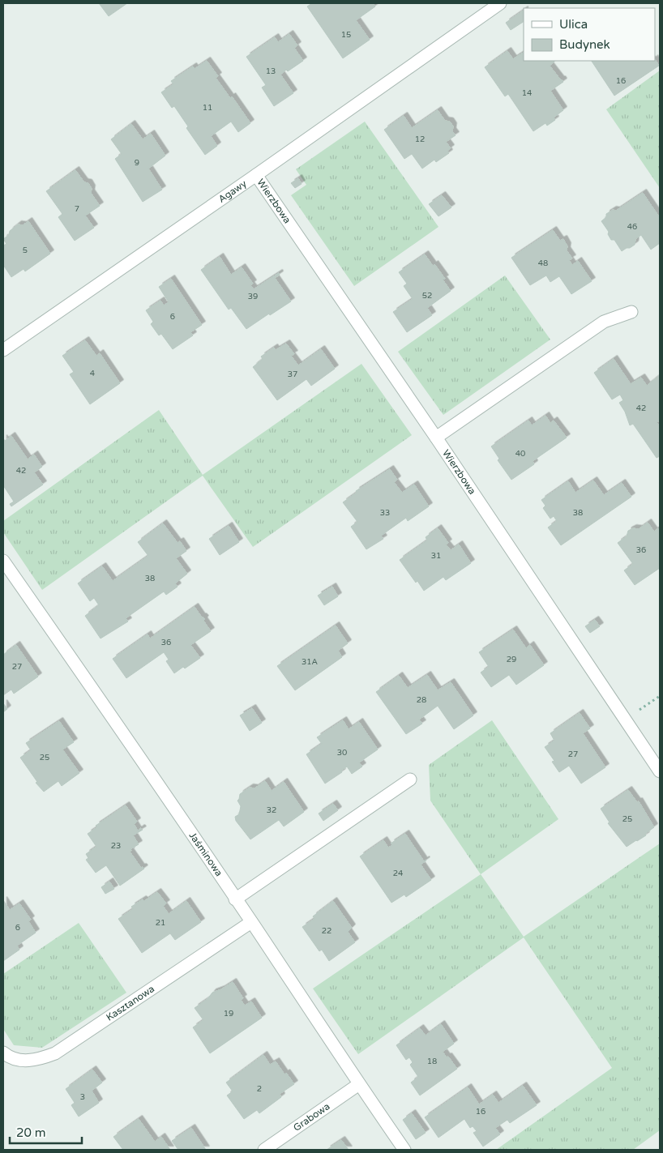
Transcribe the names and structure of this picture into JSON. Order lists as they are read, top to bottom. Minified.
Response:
{"streets":{"street":["Agawy","Wierzbowa","Jaśminowa","Kasztanowa","Grabowa"]},"crossings":[["Agawy","Wierzbowa"],["Jaśminowa","Kasztanowa"],["Jaśminowa","Grabowa"]],"house_numbers":["15","13","16","14","11","12","9","7","46","5","48","52","39","6","4","37","42","40","42","33","38","36","31","38","36","29","31A","27","28","30","27","25","32","25","23","24","21","6","22","19","18","2","3","16"],"legend":["Ulica","Budynek"],"scale_bar":"20 m"}
